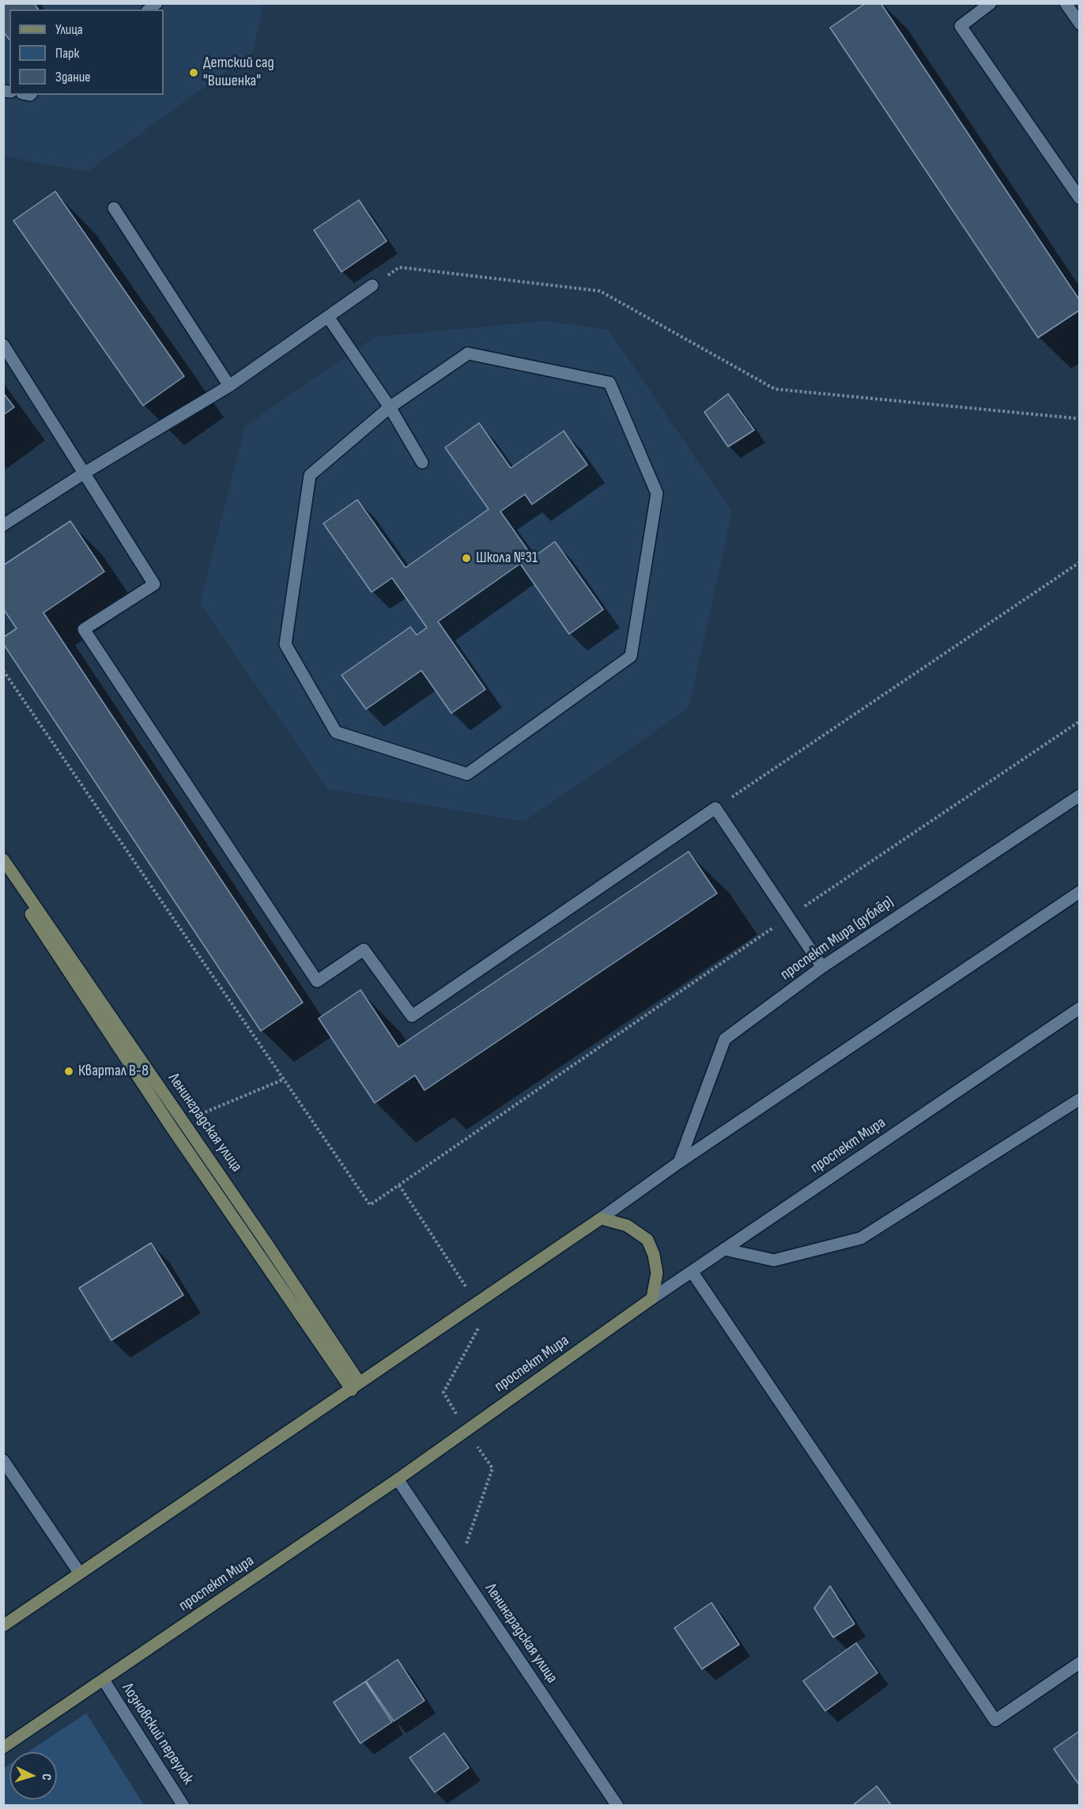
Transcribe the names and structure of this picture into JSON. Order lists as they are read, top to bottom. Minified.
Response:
{"streets":{"street":["проспект Мира (дублёр)","Ленинградская улица","проспект Мира","Лозновский переулок"]},"crossings":[["Ленинградская улица","проспект Мира"],["проспект Мира","Лозновский переулок"]],"places":["Детский сад \"Вишенка\"","Школа №31","Квартал В-8"],"legend":["Улица","Парк","Здание"],"north":"right"}
